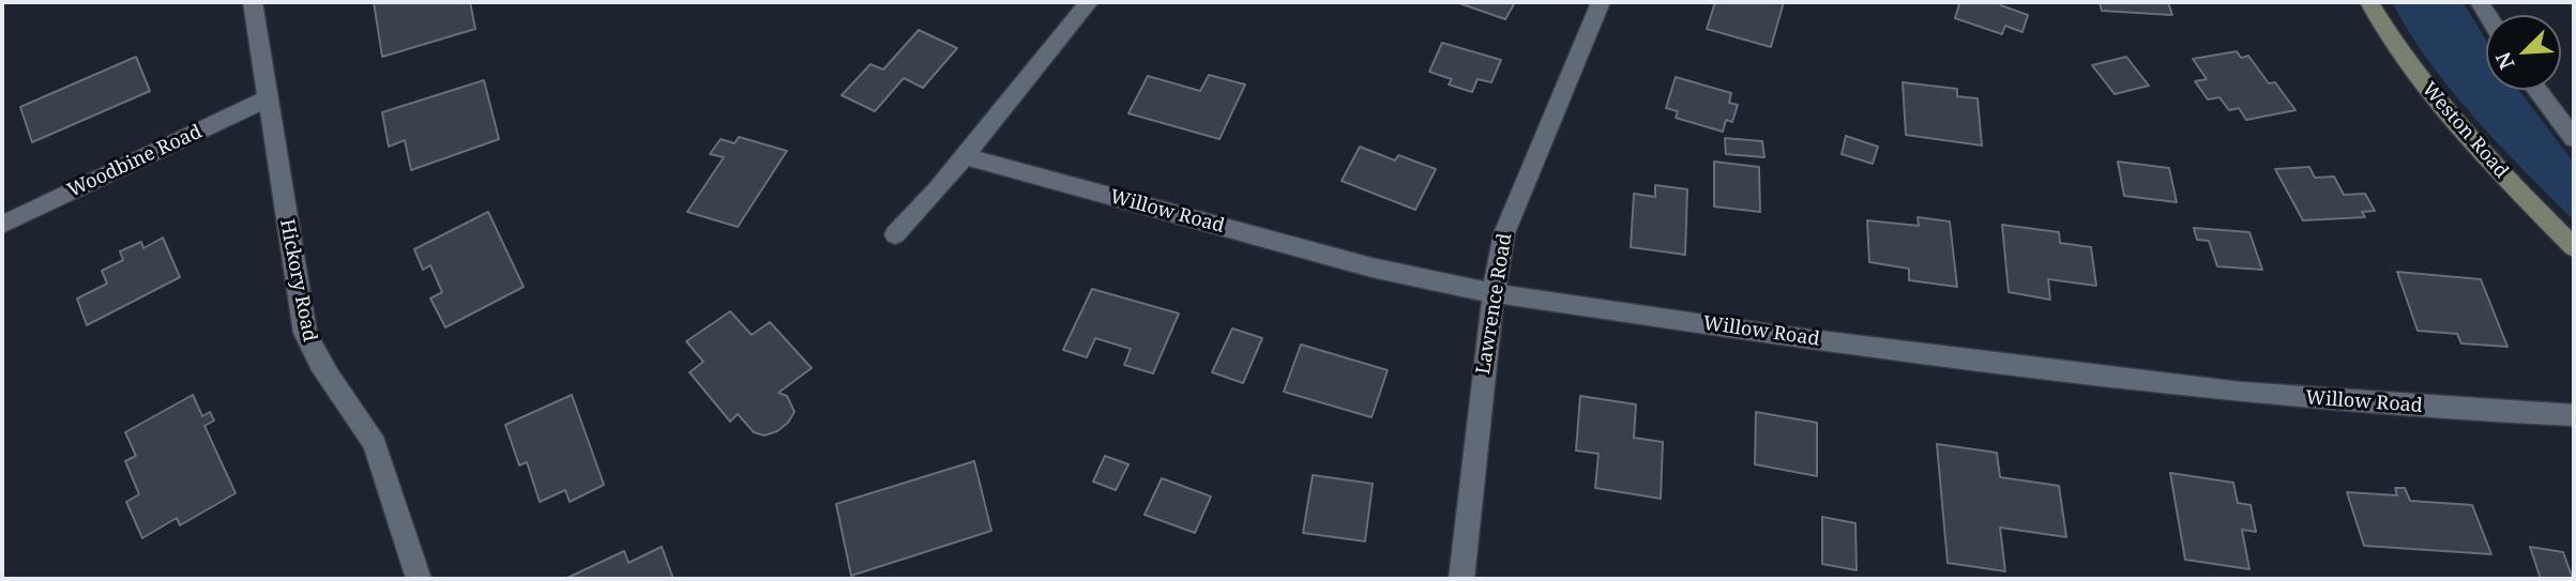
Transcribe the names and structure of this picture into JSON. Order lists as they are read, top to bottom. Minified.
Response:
{"streets":{"main road":["Weston Road"],"street":["Woodbine Road","Willow Road","Hickory Road","Lawrence Road"]},"crossings":[["Woodbine Road","Hickory Road"],["Willow Road","Lawrence Road"]],"north":"bottom left"}
